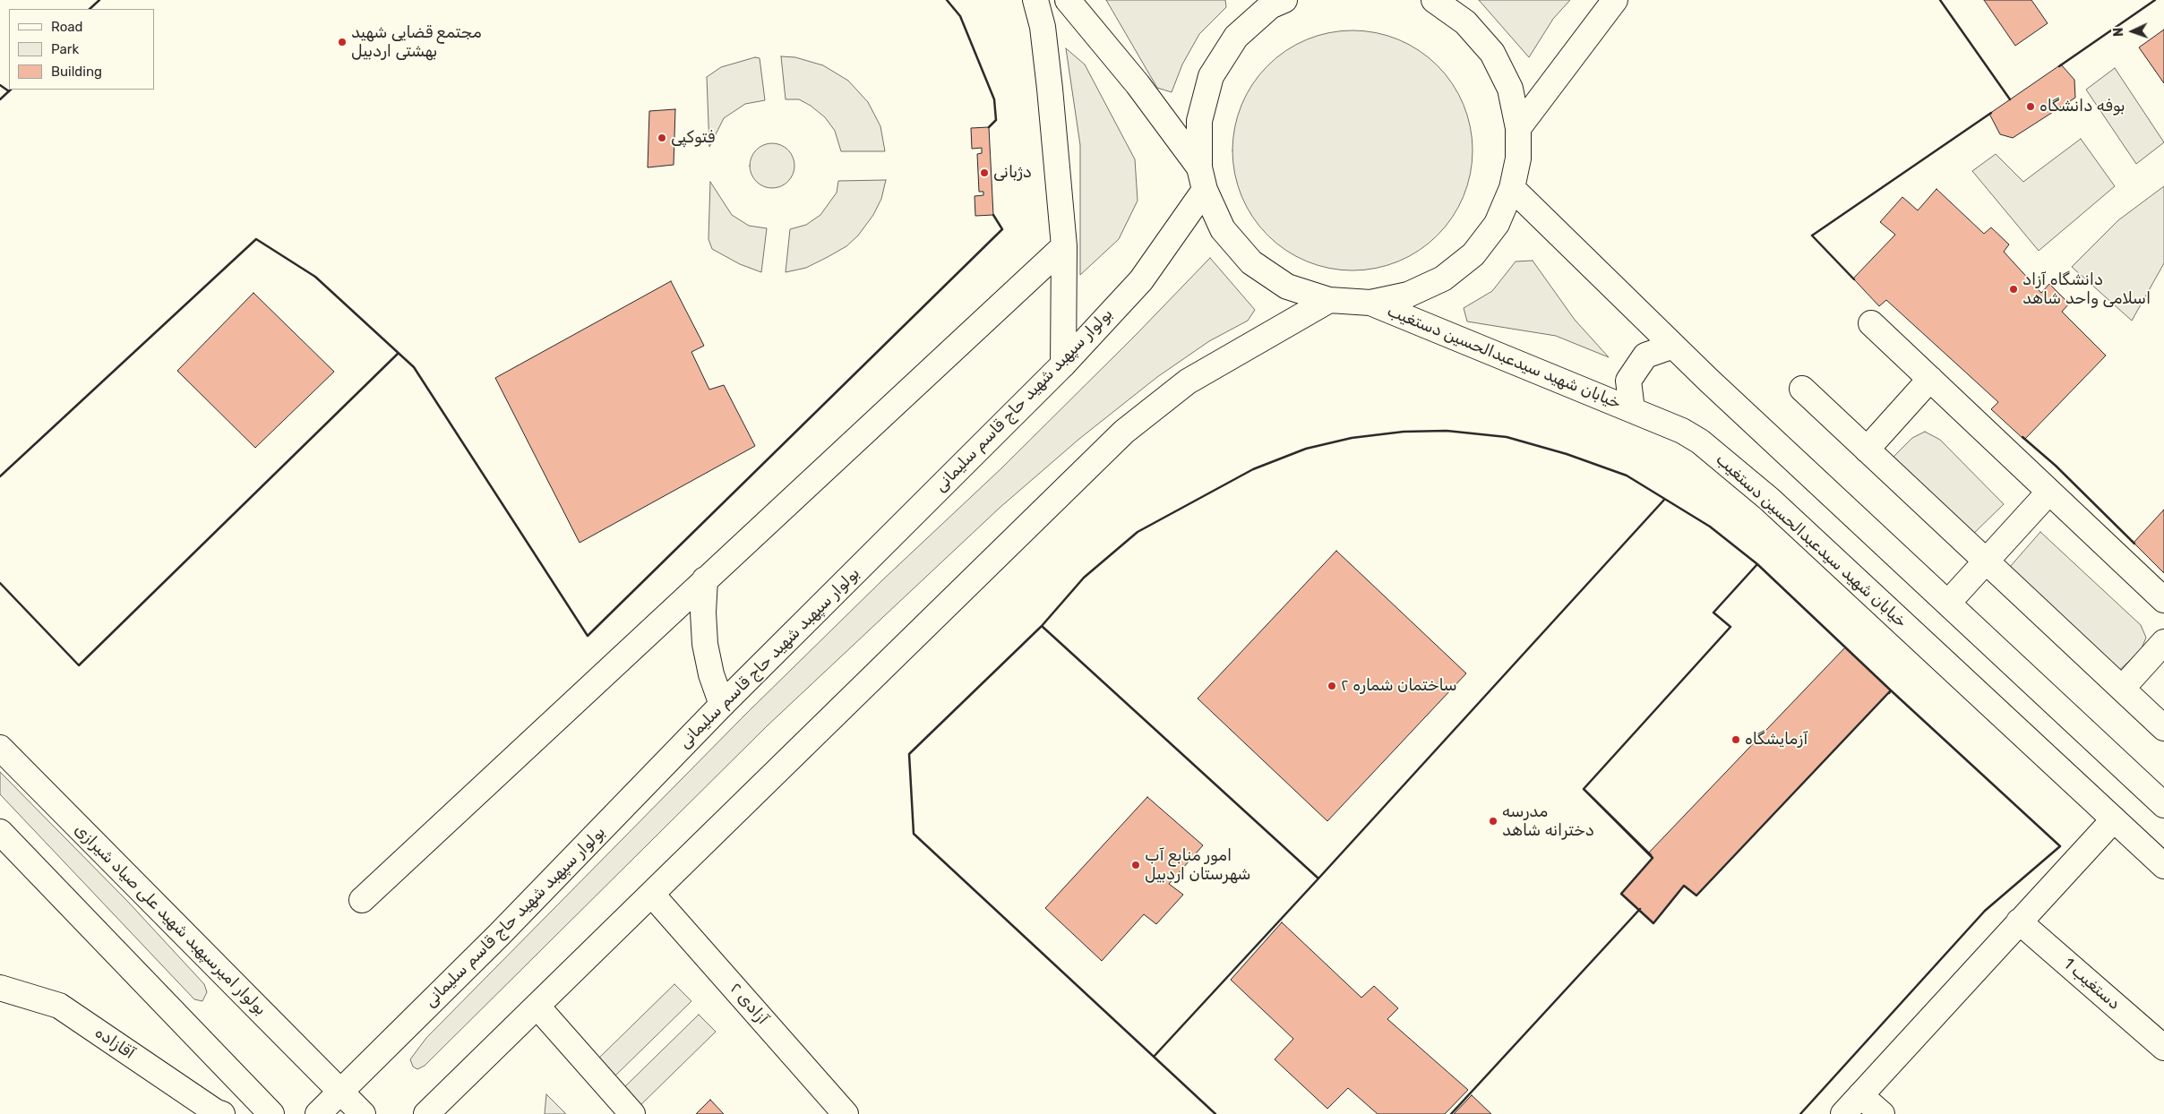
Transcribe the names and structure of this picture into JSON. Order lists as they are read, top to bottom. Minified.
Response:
{"streets":{"main road":["خیابان شهید سیدعبدالحسین دستغیب","بولوار سپهبد شهید حاج قاسم سلیمانی","بولوار امیرسپهبد شهید علی صیاد شیرازی","دستغیب 1","آزادی ۲","آقازاده"]},"crossings":[["بولوار سپهبد شهید حاج قاسم سلیمانی","بولوار امیرسپهبد شهید علی صیاد شیرازی"]],"places":["مجتمع قضایی شهید بهشتی اردبیل","بوفه دانشگاه","فتوکپی","دژبانی","دانشگاه آزاد اسلامی واحد شاهد","ساختمان شماره ۲","آزمایشگاه","مدرسه دخترانه شاهد","امور منابع آب شهرستان اردبیل"],"legend":["Road","Park","Building"],"north":"left"}
